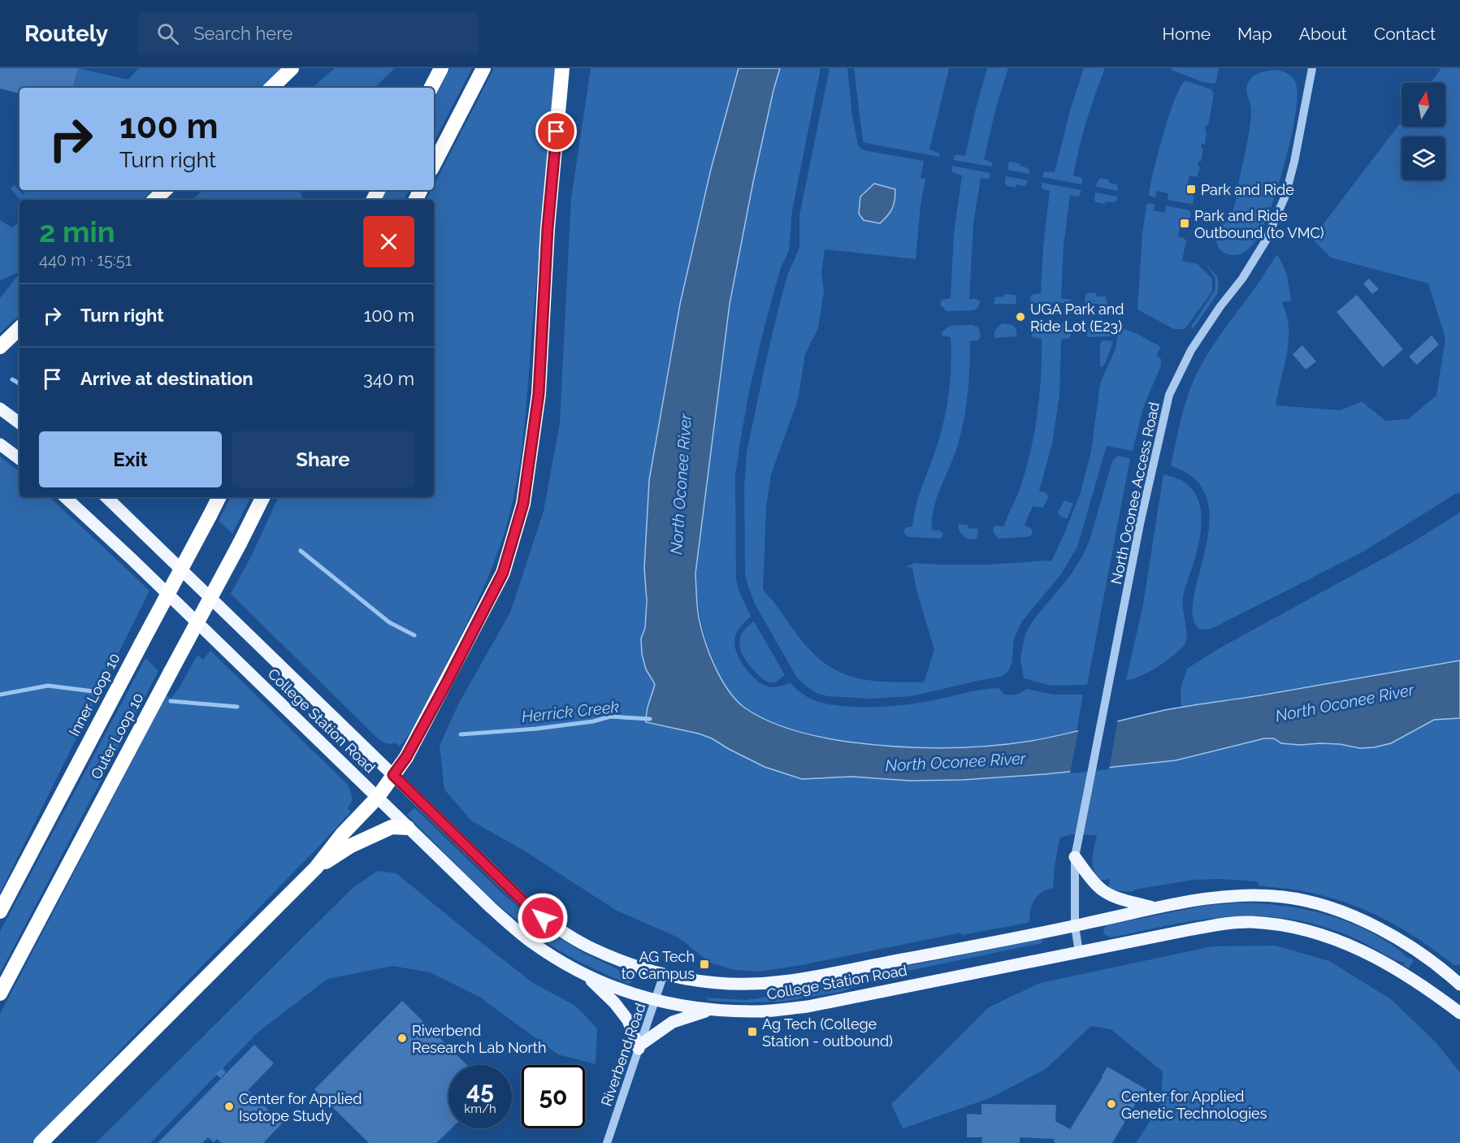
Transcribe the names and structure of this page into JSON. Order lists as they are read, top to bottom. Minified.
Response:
{"streets":{"highway":["Inner Loop 10","Outer Loop 10"],"main road":["College Station Road"],"street":["North Oconee Access Road","Riverbend Road"]},"crossings":[["North Oconee Access Road","College Station Road"],["College Station Road","Riverbend Road"]],"water":["North Oconee River","Herrick Creek"],"places":{"transit":["Park and Ride","Park and Ride Outbound (to VMC)","AG Tech to Campus","Ag Tech (College Station - outbound)"],"other":["UGA Park and Ride Lot (E23)","Riverbend Research Lab North","Center for Applied Genetic Technologies","Center for Applied Isotope Study"]},"north":"top","page":{"header":"Routely","search":"Search here","nav":["Home","Map","About","Contact"],"turn":["100 m","Turn right"],"heading":["2 min","440 m · 15:51"],"list":[{"name":"Turn right","value":"100 m"},{"name":"Arrive at destination","value":"340 m"}],"buttons":["Exit","Share"],"speed":"45 km/h","limit":"50"}}
